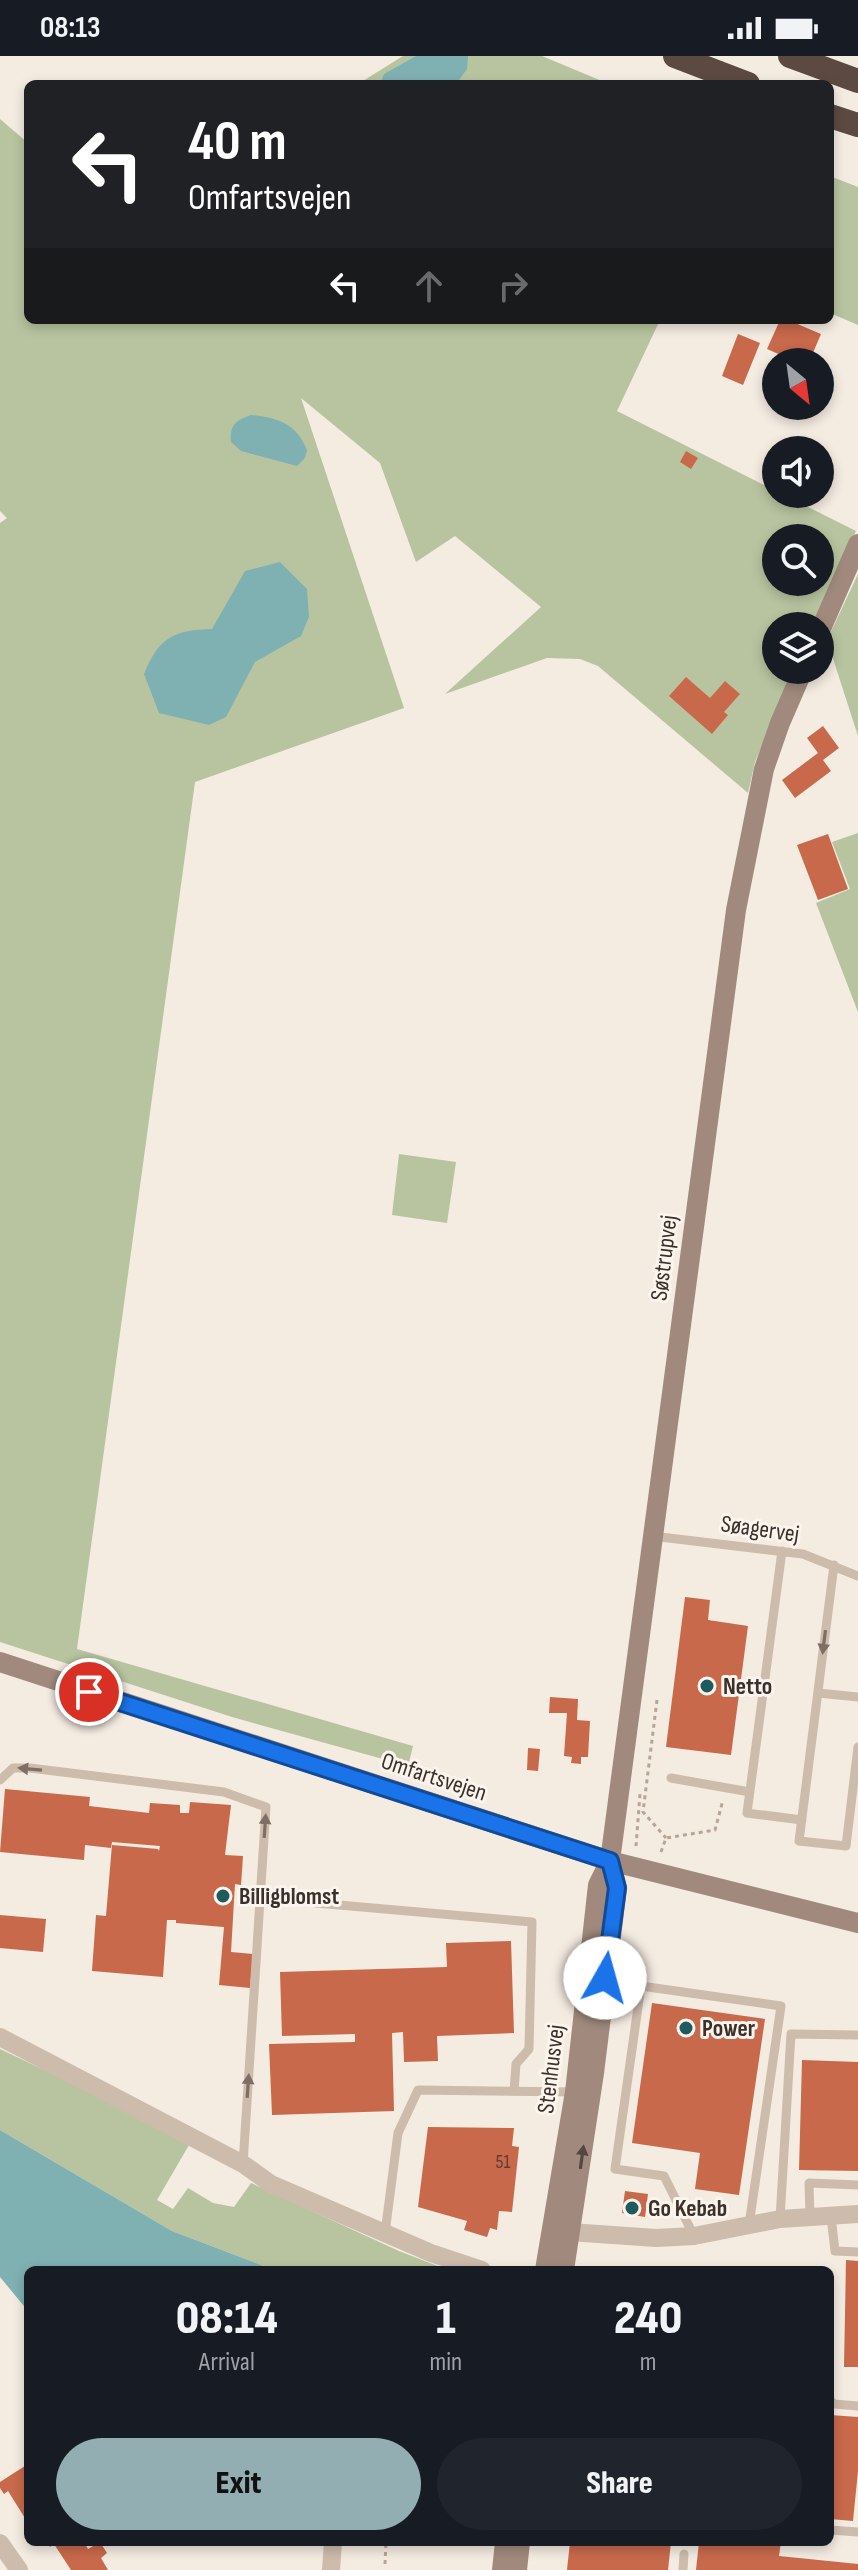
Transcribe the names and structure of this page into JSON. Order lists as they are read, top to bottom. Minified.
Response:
{"streets":{"street":["Søstrupvej","Omfartsvejen","Stenhusvej"],"lane":["Søagervej"]},"crossings":[["Søstrupvej","Søagervej"],["Søstrupvej","Omfartsvejen"],["Søstrupvej","Stenhusvej"],["Omfartsvejen","Stenhusvej"]],"places":["Netto","Billigblomst","Power","Go Kebab"],"house_numbers":["51"],"north":"bottom right","page":{"status":"08:13","turn":["40 m","Omfartsvejen"],"eta":["08:14","Arrival","1","min","240","m"],"buttons":["Exit","Share"]}}
